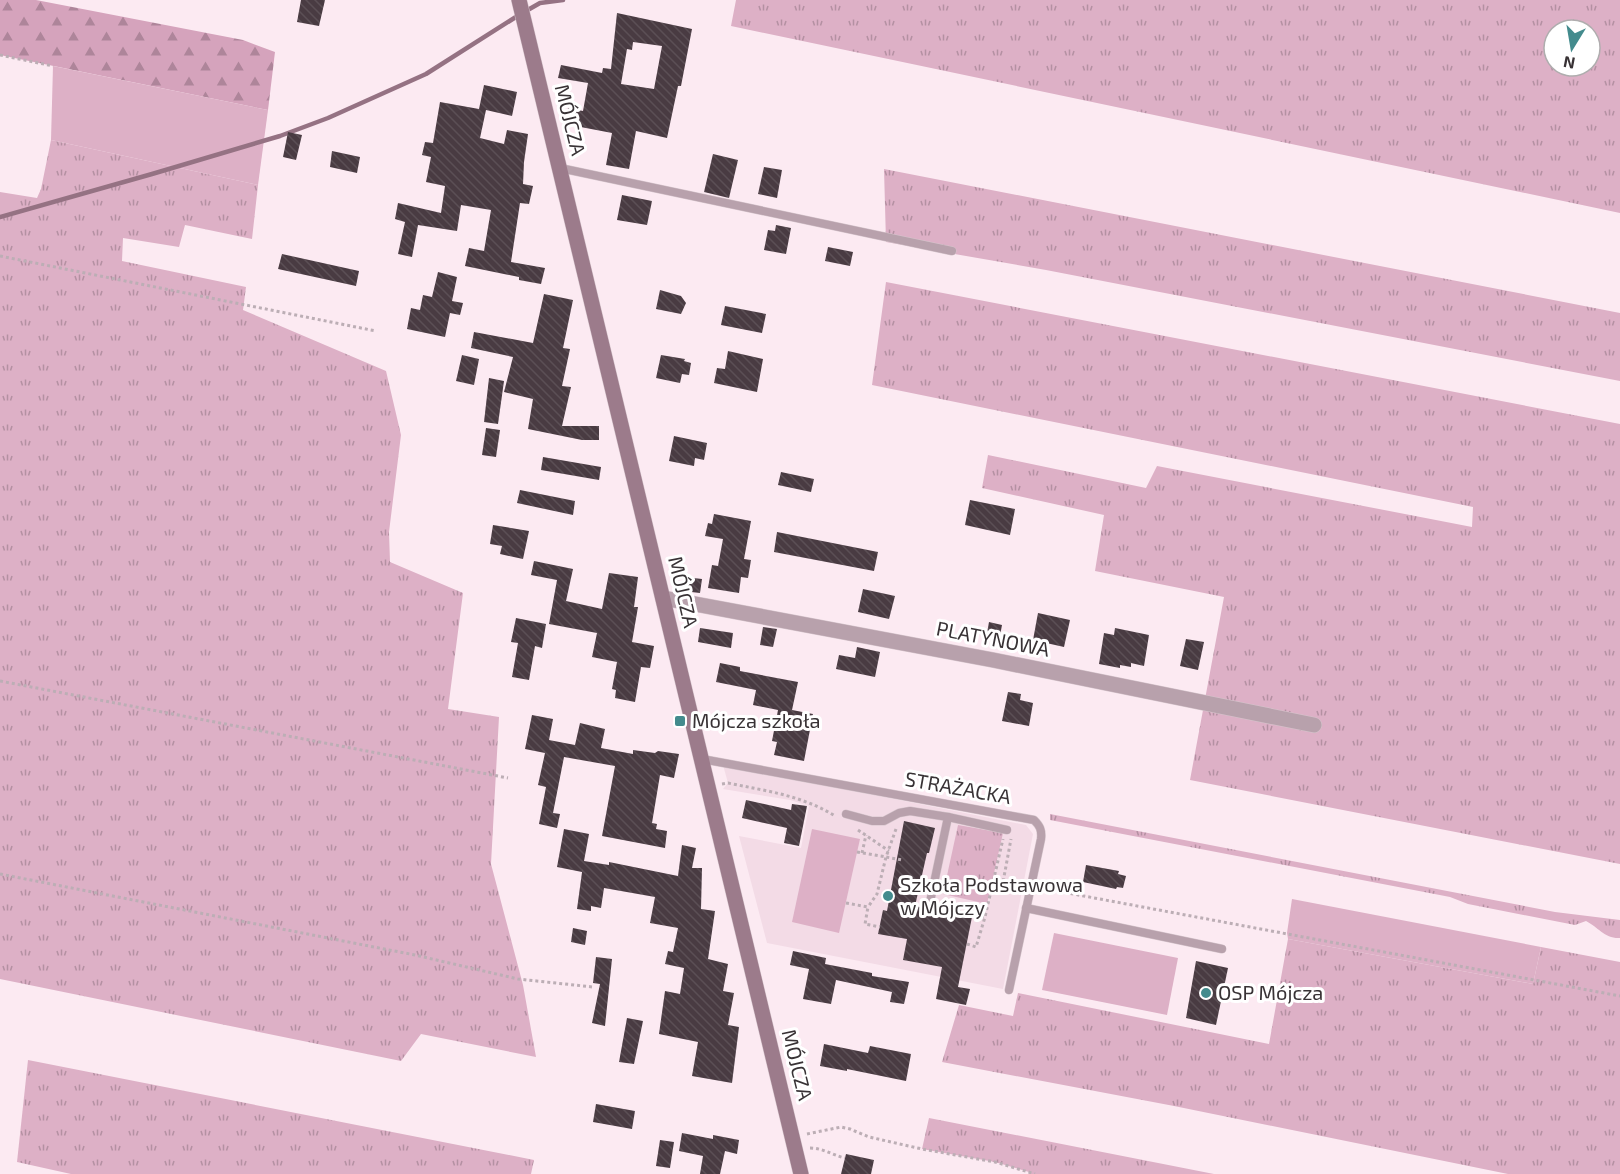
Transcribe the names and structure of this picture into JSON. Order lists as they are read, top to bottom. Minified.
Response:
{"streets":{"street":["MÓJCZA","PLATYNOWA"],"lane":["STRAŻACKA"]},"crossings":[["MÓJCZA","PLATYNOWA"],["MÓJCZA","STRAŻACKA"]],"places":{"transit":["Mójcza szkoła"],"other":["Szkoła Podstawowa w Mójczy","OSP Mójcza"]},"north":"bottom"}
